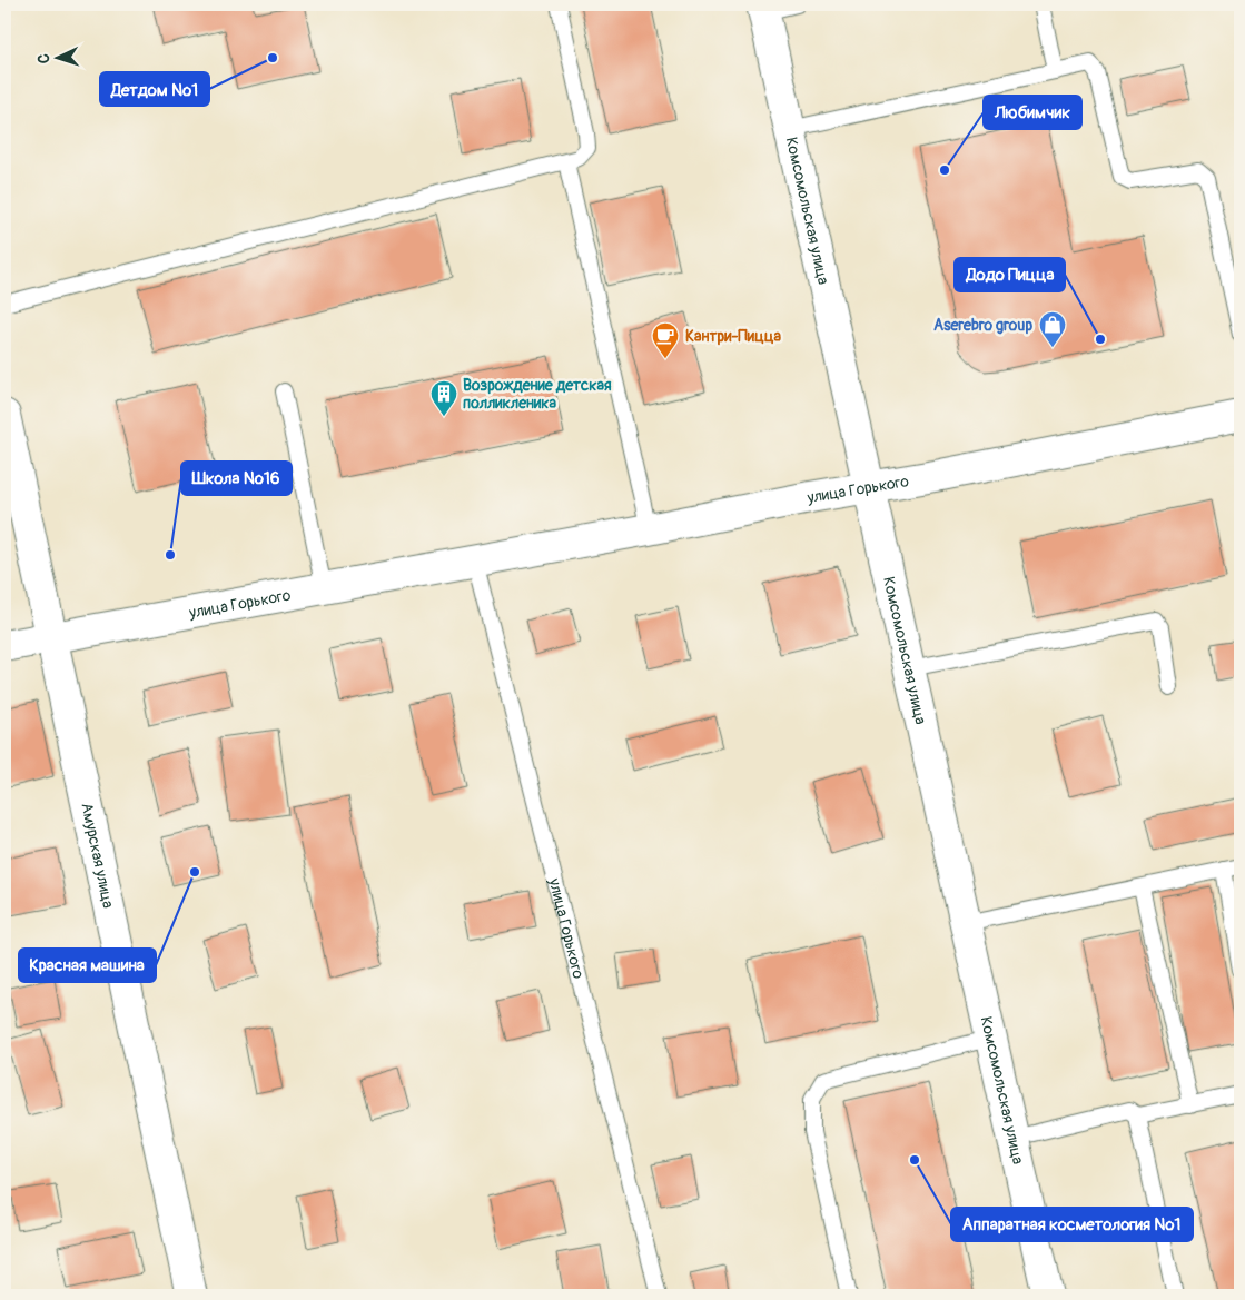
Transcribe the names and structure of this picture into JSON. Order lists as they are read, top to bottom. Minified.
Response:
{"streets":{"main road":["Комсомольская улица","улица Горького","Амурская улица"]},"crossings":[["Комсомольская улица","улица Горького"],["улица Горького","Амурская улица"]],"places":{"other":["Детдом №1","Любимчик","Додо Пицца","Школа №16","Красная машина","Аппаратная косметология №1"],"shop":["Aserebro group"],"cafe":["Кантри-Пицца"],"building":["Возрождение детская полликленика"]},"north":"left"}
